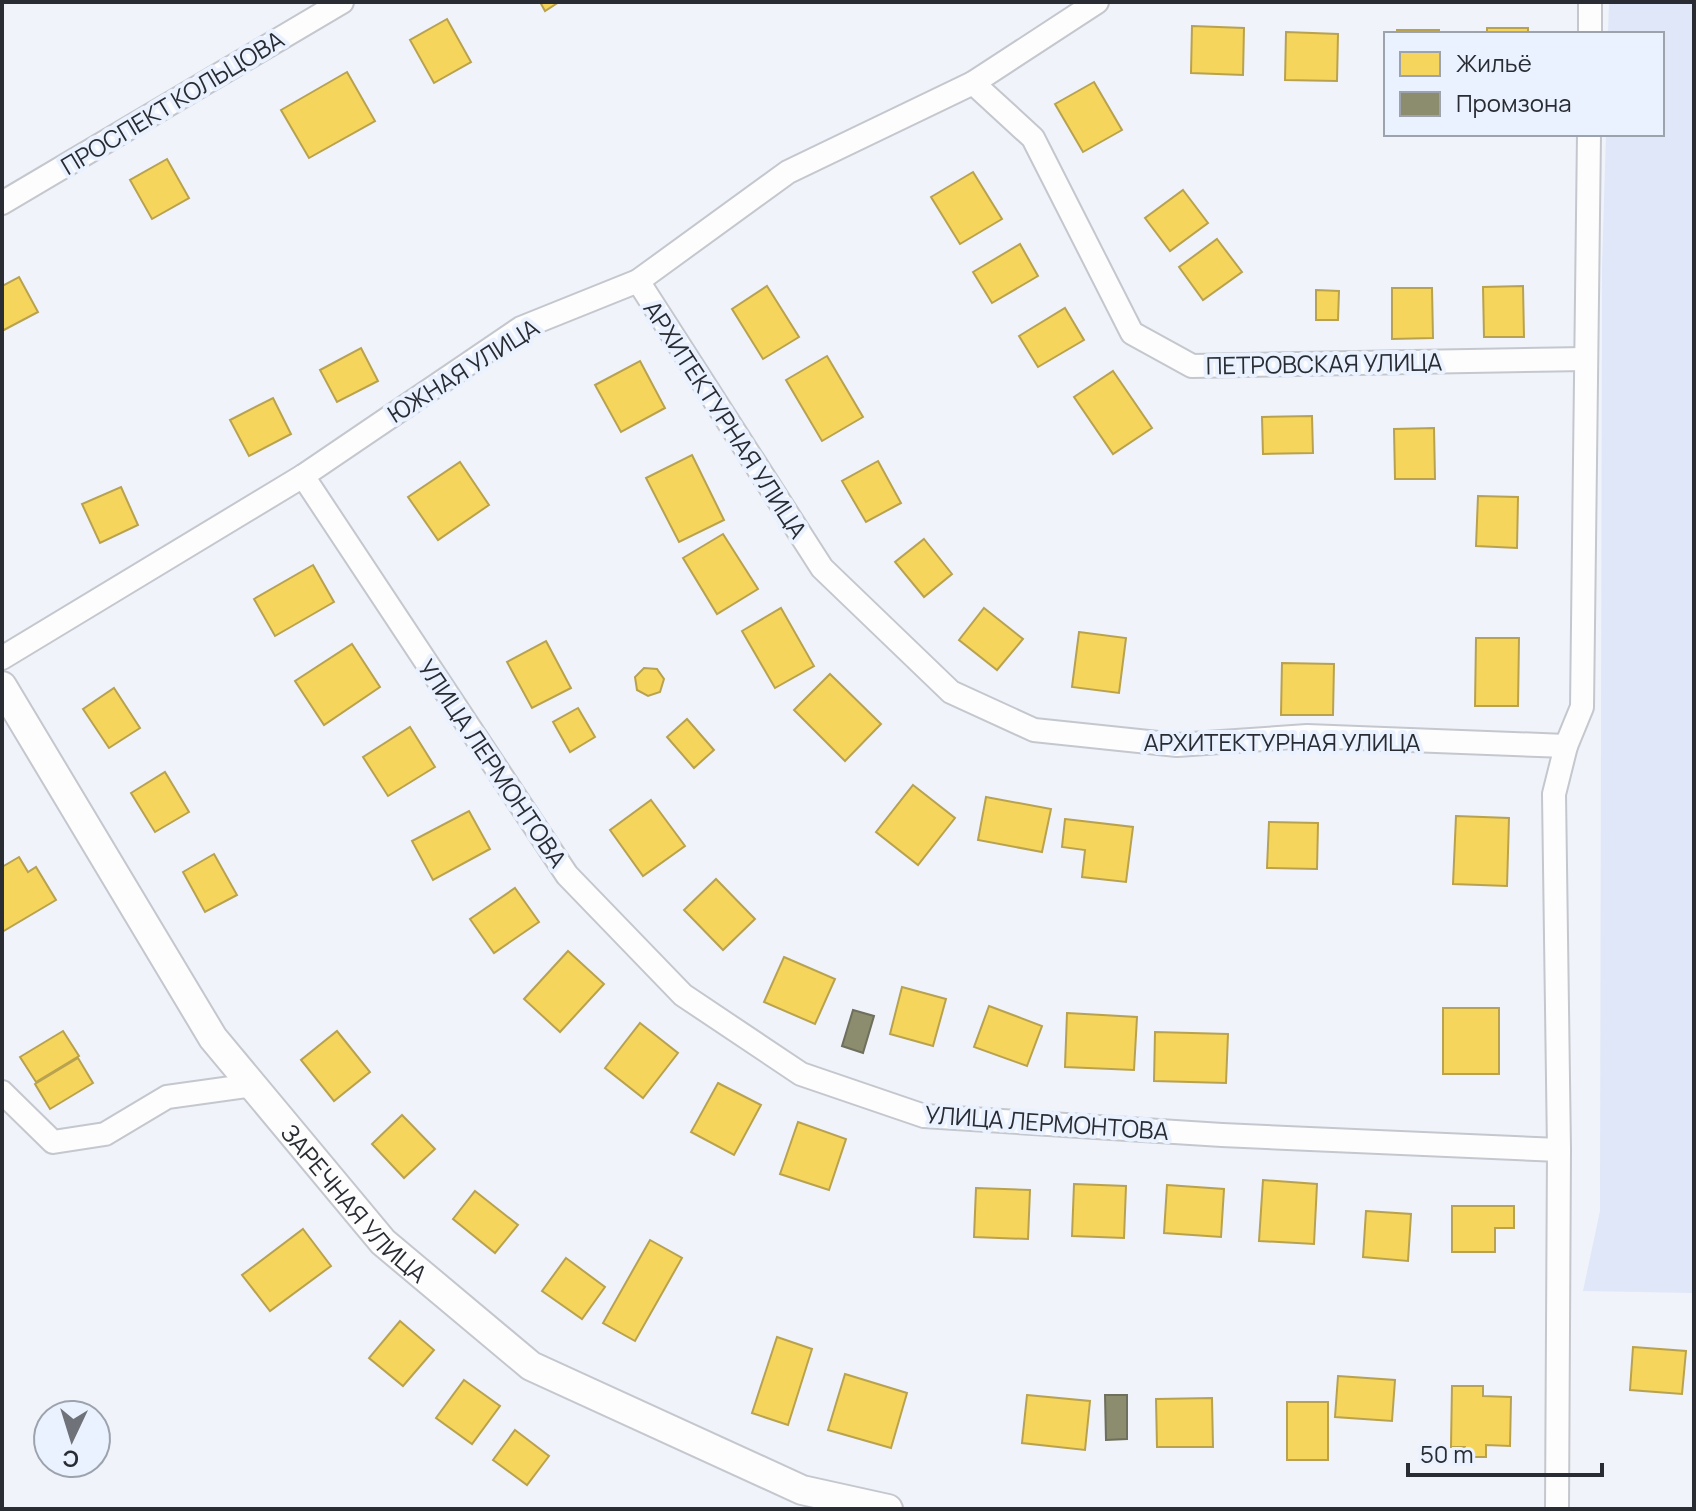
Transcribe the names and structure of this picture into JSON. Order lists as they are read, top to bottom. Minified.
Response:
{"streets":{"street":["ПРОСПЕКТ КОЛЬЦОВА","ПЕТРОВСКАЯ УЛИЦА","ЮЖНАЯ УЛИЦА","АРХИТЕКТУРНАЯ УЛИЦА","УЛИЦА ЛЕРМОНТОВА","ЗАРЕЧНАЯ УЛИЦА"]},"crossings":[["ПЕТРОВСКАЯ УЛИЦА","ЮЖНАЯ УЛИЦА"],["ЮЖНАЯ УЛИЦА","АРХИТЕКТУРНАЯ УЛИЦА"],["ЮЖНАЯ УЛИЦА","УЛИЦА ЛЕРМОНТОВА"]],"legend":["Жильё","Промзона"],"scale_bar":"50 m","north":"bottom"}
